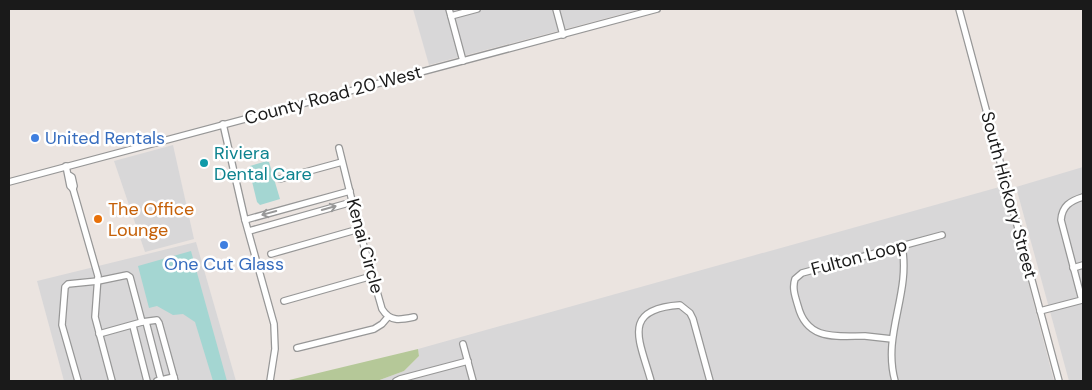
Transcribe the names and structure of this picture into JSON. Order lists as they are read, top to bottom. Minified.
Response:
{"streets":{"street":["County Road 20 West","South Hickory Street","Kenai Circle","Fulton Loop"]},"places":["United Rentals","Riviera Dental Care","The Office Lounge","One Cut Glass"]}
